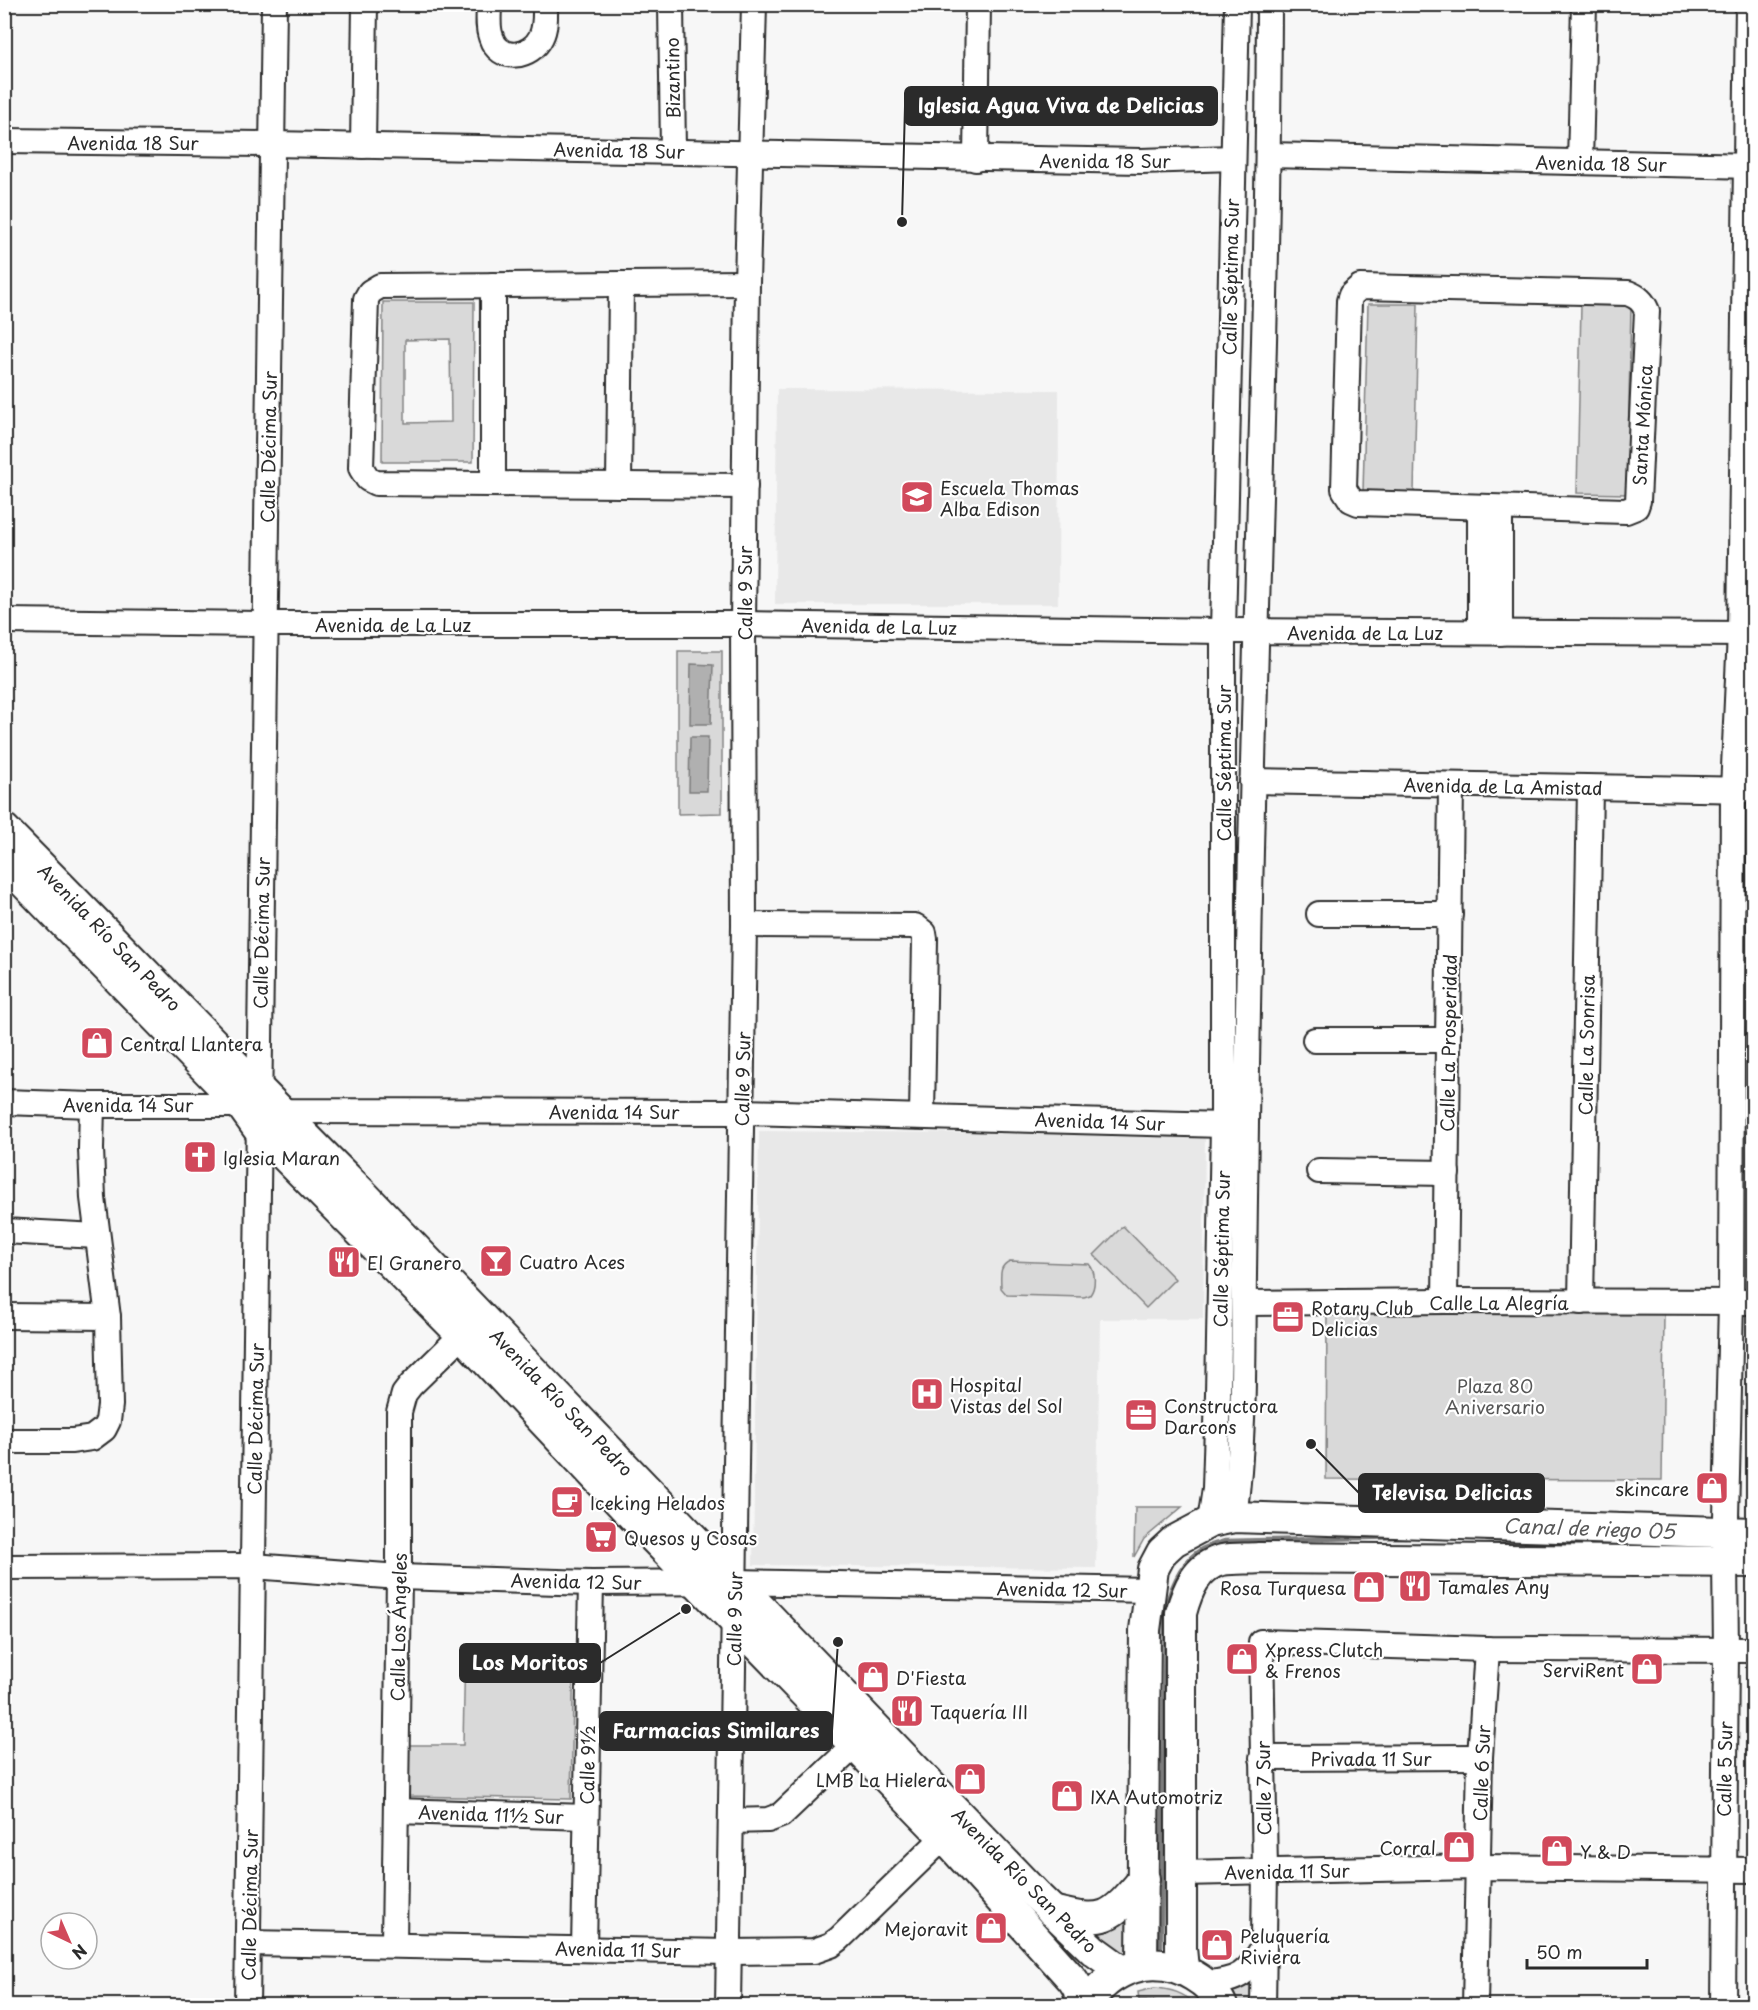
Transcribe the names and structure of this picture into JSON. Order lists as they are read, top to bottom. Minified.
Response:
{"streets":{"main road":["Avenida Río San Pedro"],"street":["Bizantino","Avenida 18 Sur","Calle Séptima Sur","Santa Mónica","Calle Décima Sur","Calle 9 Sur","Avenida de La Luz","Avenida de La Amistad","Calle La Prosperidad","Calle La Sonrisa","Avenida 14 Sur","Calle La Alegría","Avenida 12 Sur","Calle Los Ángeles","Privada 11 Sur","Calle 9½","Calle 5 Sur","Calle 6 Sur","Calle 7 Sur","Avenida 11½ Sur","Avenida 11 Sur"]},"crossings":[["Bizantino","Avenida 18 Sur"],["Avenida 18 Sur","Calle Séptima Sur"],["Avenida 18 Sur","Calle Décima Sur"],["Avenida 18 Sur","Calle 9 Sur"],["Avenida 18 Sur","Calle 5 Sur"],["Calle Séptima Sur","Avenida de La Luz"],["Calle Séptima Sur","Avenida de La Amistad"],["Calle Séptima Sur","Avenida 14 Sur"],["Calle Séptima Sur","Calle La Alegría"],["Calle Décima Sur","Avenida de La Luz"],["Calle Décima Sur","Avenida Río San Pedro"],["Calle Décima Sur","Avenida 14 Sur"],["Calle Décima Sur","Avenida 12 Sur"],["Calle Décima Sur","Avenida 11 Sur"],["Calle 9 Sur","Avenida de La Luz"],["Calle 9 Sur","Avenida Río San Pedro"],["Calle 9 Sur","Avenida 14 Sur"],["Calle 9 Sur","Avenida 12 Sur"],["Calle 9 Sur","Avenida 11 Sur"],["Avenida de La Luz","Calle 5 Sur"],["Avenida de La Amistad","Calle La Prosperidad"],["Avenida de La Amistad","Calle La Sonrisa"],["Avenida de La Amistad","Calle 5 Sur"],["Avenida Río San Pedro","Avenida 14 Sur"],["Avenida Río San Pedro","Avenida 12 Sur"],["Avenida Río San Pedro","Calle Los Ángeles"],["Avenida Río San Pedro","Avenida 11 Sur"],["Calle La Prosperidad","Calle La Alegría"],["Calle La Sonrisa","Calle La Alegría"],["Calle La Alegría","Calle 5 Sur"],["Avenida 12 Sur","Calle Los Ángeles"],["Avenida 12 Sur","Calle 9½"],["Calle Los Ángeles","Avenida 11½ Sur"],["Calle Los Ángeles","Avenida 11 Sur"],["Privada 11 Sur","Calle 6 Sur"],["Privada 11 Sur","Calle 7 Sur"],["Calle 9½","Avenida 11½ Sur"],["Calle 9½","Avenida 11 Sur"],["Calle 5 Sur","Avenida 11 Sur"],["Calle 6 Sur","Calle 7 Sur"],["Calle 6 Sur","Avenida 11 Sur"],["Calle 7 Sur","Avenida 11 Sur"]],"water":["Canal de riego 05"],"parks":["Plaza 80 Aniversario"],"places":{"other":["Iglesia Agua Viva de Delicias","Televisa Delicias","Los Moritos","Farmacias Similares"],"school or university":["Escuela Thomas Alba Edison"],"shop":["Central Llantera","skincare","Rosa Turquesa","Xpress Clutch & Frenos","ServiRent","D'Fiesta","LMB La Hielera","IXA Automotriz","Corral","Y & D","Mejoravit","Peluquería Riviera"],"church":["Iglesia Maran"],"bar":["Cuatro Aces"],"restaurant":["El Granero","Tamales Any","Taquería III"],"office":["Rotary Club Delicias","Constructora Darcons"],"hospital":["Hospital Vistas del Sol"],"cafe":["Iceking Helados"],"supermarket":["Quesos y Cosas"]},"scale_bar":"50 m","north":"bottom right"}
